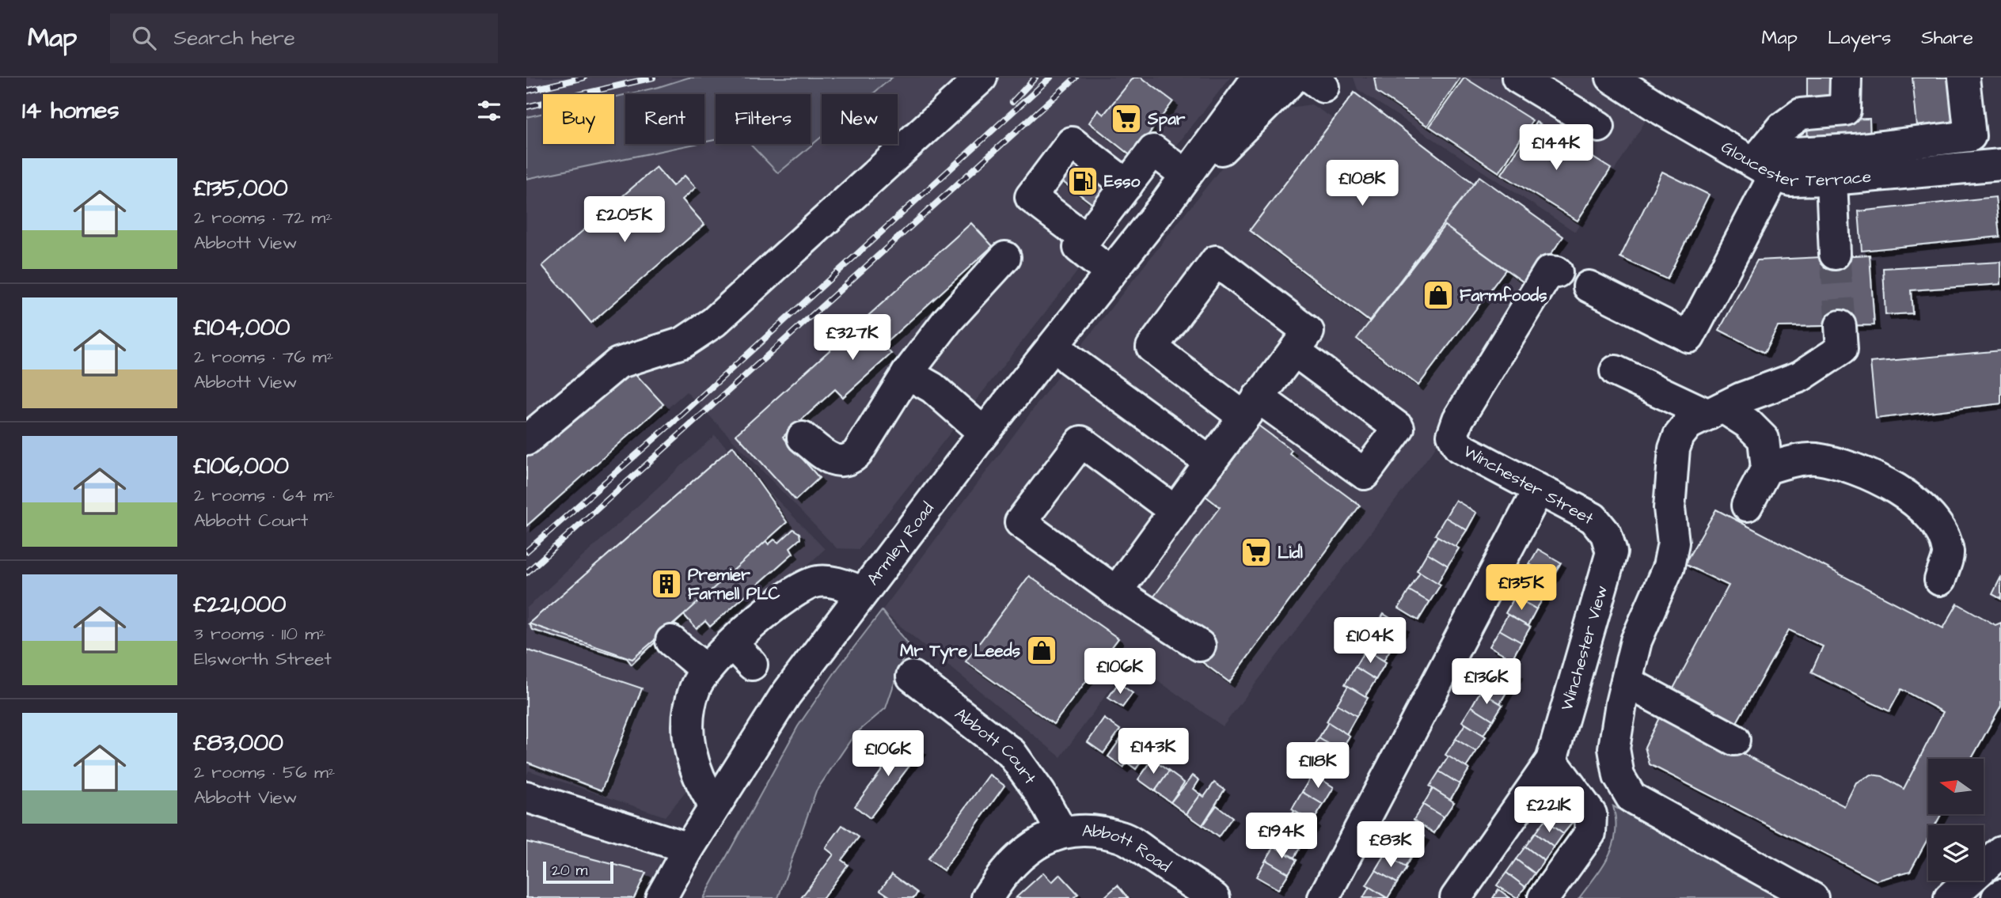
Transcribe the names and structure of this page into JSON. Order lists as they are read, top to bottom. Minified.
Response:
{"streets":{"street":["Gloucester Terrace","Winchester Street","Armley Road","Winchester View","Abbott Court","Abbott Road"]},"crossings":[["Winchester Street","Winchester View"],["Abbott Court","Abbott Road"]],"places":{"supermarket":["Spar","Lidl"],"fuel station":["Esso"],"shop":["Farmfoods","Mr Tyre Leeds"],"building":["Premier Farnell PLC"]},"scale_bar":"20 m","north":"left","page":{"header":"Map","search":"Search here","nav":["Map","Layers","Share"],"heading":"14 homes","chip":["Buy","Rent","Filters","New"],"price":["£144K","£108K","£205K","£327K","£135K","£104K","£106K","£136K","£143K","£106K","£118K","£221K","£194K","£83K"],"list":[{"name":"£135,000","note":"2 rooms · 72 m² · Abbott View"},{"name":"£104,000","note":"2 rooms · 76 m² · Abbott View"},{"name":"£106,000","note":"2 rooms · 64 m² · Abbott Court"},{"name":"£221,000","note":"3 rooms · 110 m² · Elsworth Street"},{"name":"£83,000","note":"2 rooms · 56 m² · Abbott View"}],"scale":"20 m"}}
